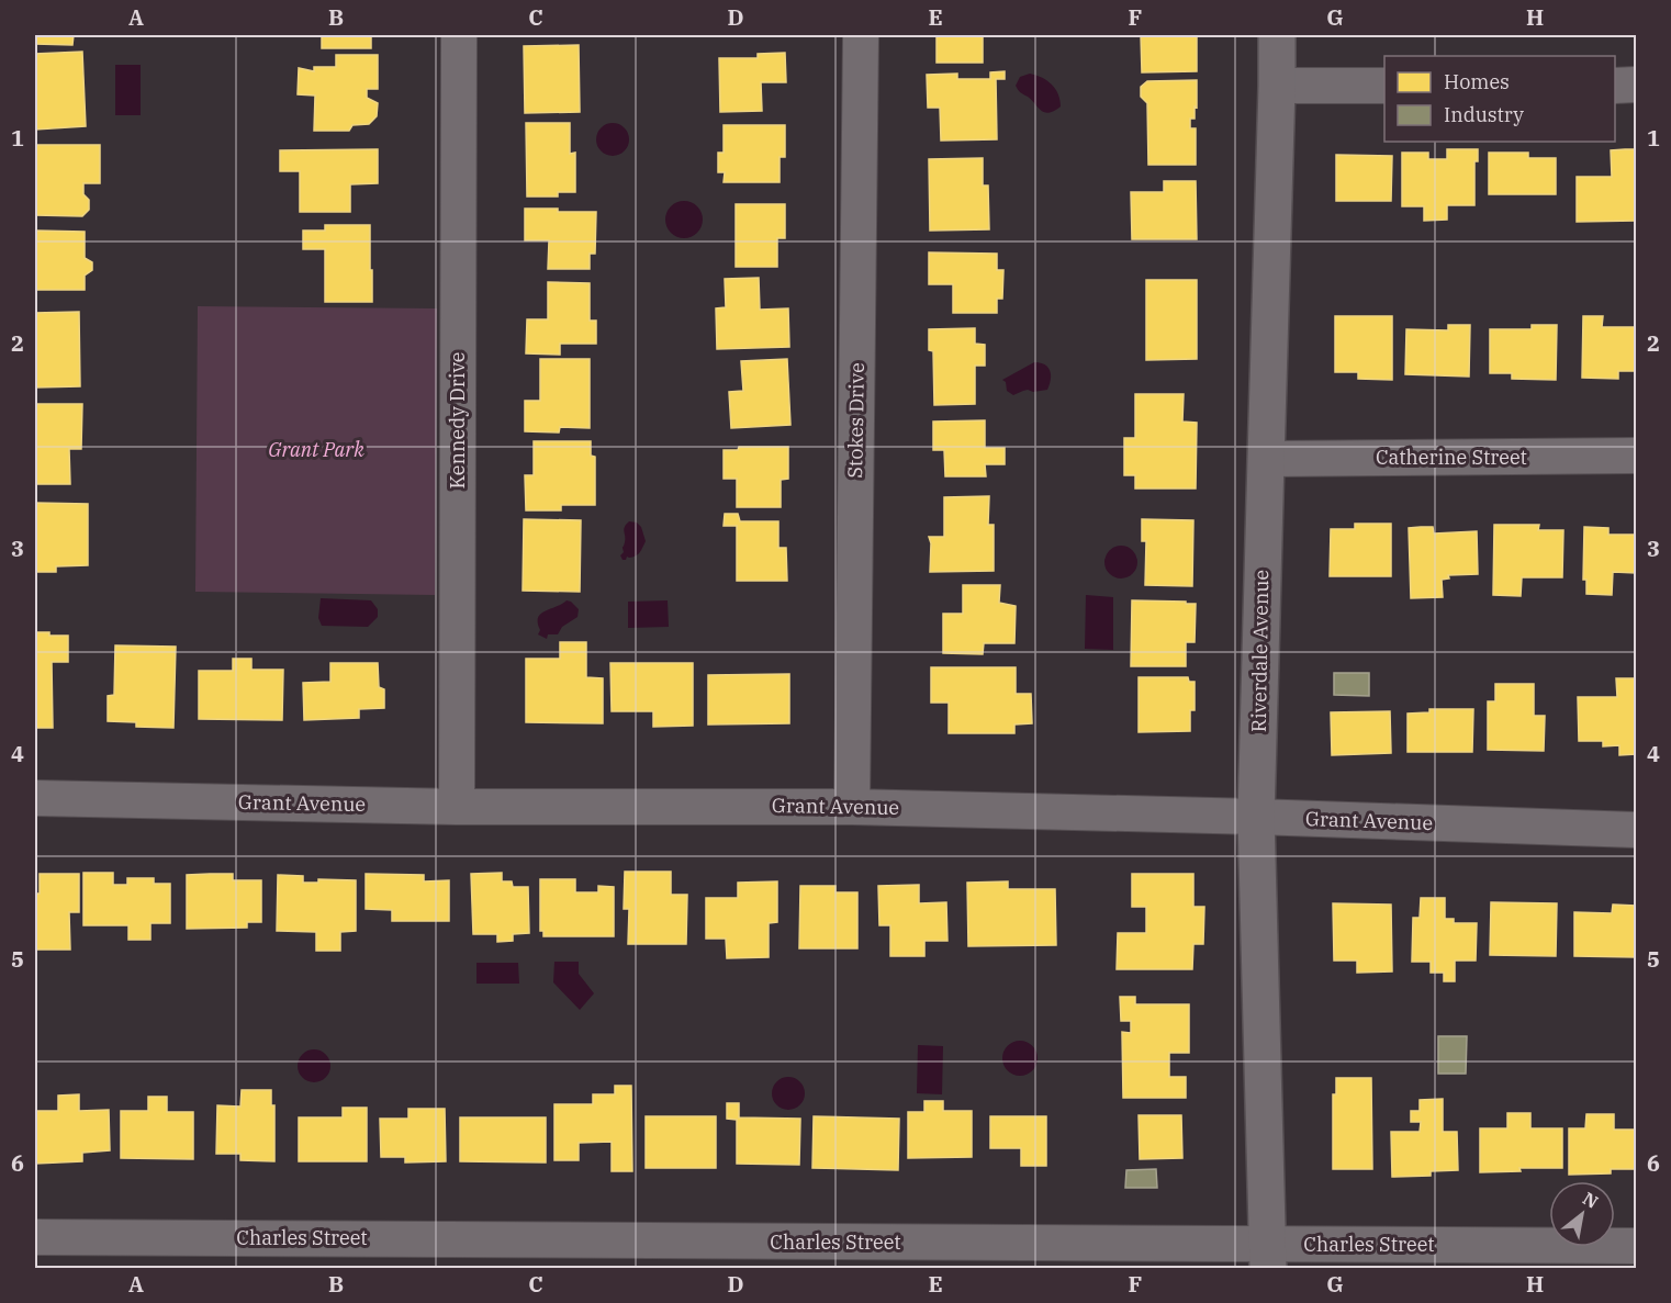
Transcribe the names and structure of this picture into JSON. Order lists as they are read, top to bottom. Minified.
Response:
{"streets":{"street":["Kennedy Drive","Stokes Drive","Catherine Street","Riverdale Avenue","Grant Avenue","Charles Street"]},"crossings":[["Kennedy Drive","Grant Avenue"],["Stokes Drive","Grant Avenue"],["Catherine Street","Riverdale Avenue"],["Riverdale Avenue","Grant Avenue"],["Riverdale Avenue","Charles Street"]],"parks":["Grant Park"],"legend":["Homes","Industry"],"north":"top right","grid":{"columns":["A","B","C","D","E","F","G","H"],"rows":["1","2","3","4","5","6"]}}
